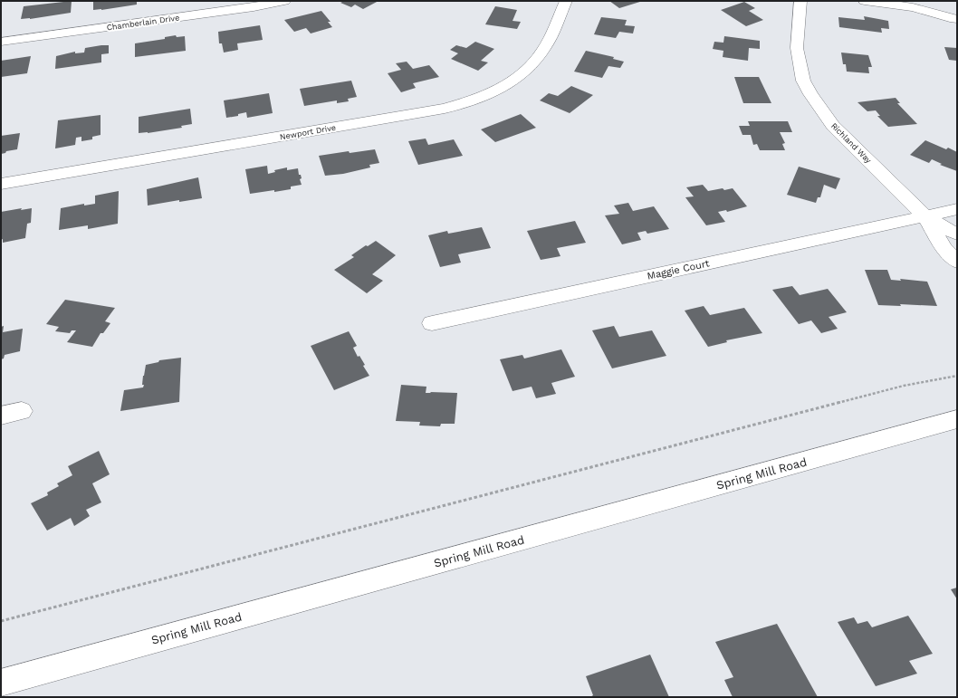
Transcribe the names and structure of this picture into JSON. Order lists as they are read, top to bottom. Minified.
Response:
{"streets":{"street":["Chamberlain Drive","Newport Drive","Richland Way","Maggie Court","Spring Mill Road"]},"crossings":[["Richland Way","Maggie Court"]]}
